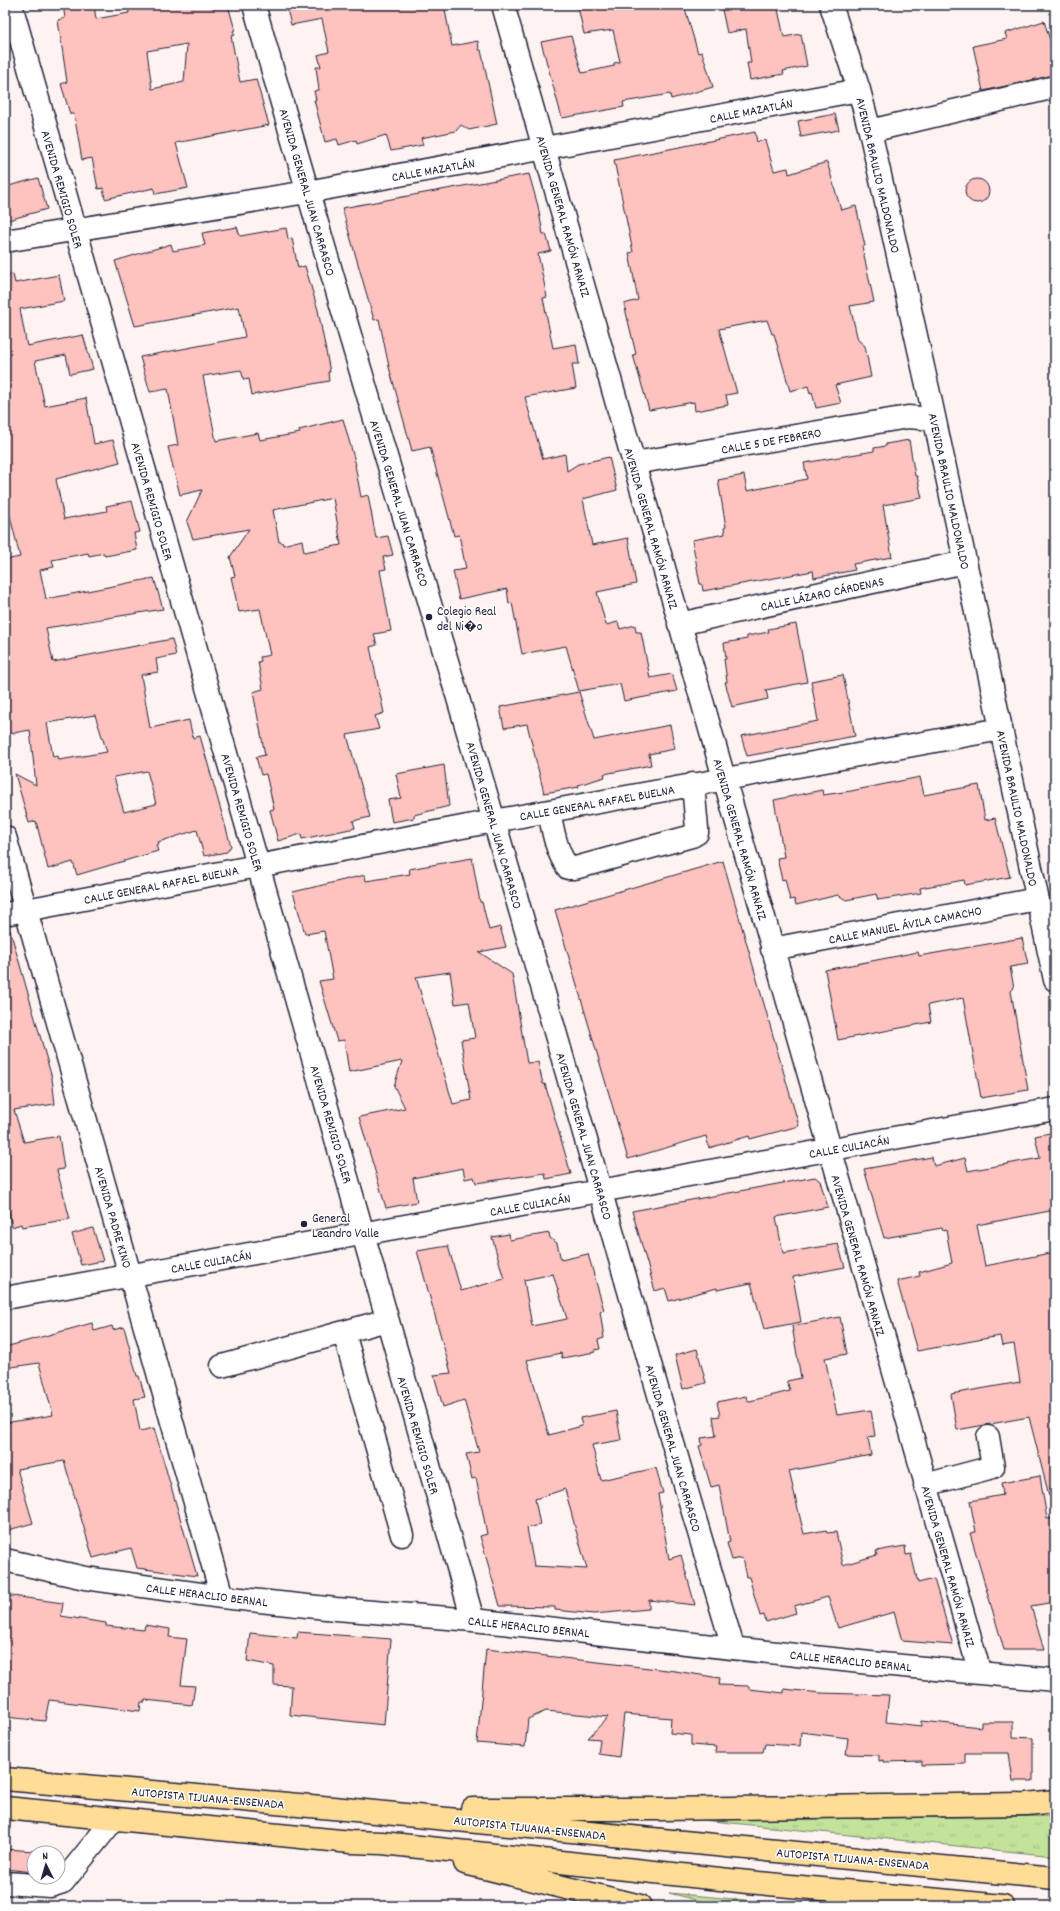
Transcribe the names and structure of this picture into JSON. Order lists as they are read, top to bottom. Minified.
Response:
{"streets":{"main road":["AUTOPISTA TIJUANA-ENSENADA"],"street":["CALLE MAZATLÁN","AVENIDA BRAULIO MALDONALDO","AVENIDA REMIGIO SOLER","AVENIDA GENERAL JUAN CARRASCO","AVENIDA GENERAL RAMÓN ARNAIZ","CALLE 5 DE FEBRERO","CALLE LÁZARO CÁRDENAS","CALLE GENERAL RAFAEL BUELNA","CALLE MANUEL ÁVILA CAMACHO","CALLE CULIACÁN","AVENIDA PADRE KINO","CALLE HERACLIO BERNAL"]},"crossings":[["CALLE MAZATLÁN","AVENIDA BRAULIO MALDONALDO"],["CALLE MAZATLÁN","AVENIDA REMIGIO SOLER"],["CALLE MAZATLÁN","AVENIDA GENERAL JUAN CARRASCO"],["CALLE MAZATLÁN","AVENIDA GENERAL RAMÓN ARNAIZ"],["AVENIDA BRAULIO MALDONALDO","CALLE 5 DE FEBRERO"],["AVENIDA BRAULIO MALDONALDO","CALLE LÁZARO CÁRDENAS"],["AVENIDA BRAULIO MALDONALDO","CALLE GENERAL RAFAEL BUELNA"],["AVENIDA BRAULIO MALDONALDO","CALLE MANUEL ÁVILA CAMACHO"],["AVENIDA REMIGIO SOLER","CALLE GENERAL RAFAEL BUELNA"],["AVENIDA REMIGIO SOLER","CALLE CULIACÁN"],["AVENIDA REMIGIO SOLER","CALLE HERACLIO BERNAL"],["AVENIDA GENERAL JUAN CARRASCO","CALLE GENERAL RAFAEL BUELNA"],["AVENIDA GENERAL JUAN CARRASCO","CALLE CULIACÁN"],["AVENIDA GENERAL JUAN CARRASCO","CALLE HERACLIO BERNAL"],["AVENIDA GENERAL RAMÓN ARNAIZ","CALLE 5 DE FEBRERO"],["AVENIDA GENERAL RAMÓN ARNAIZ","CALLE LÁZARO CÁRDENAS"],["AVENIDA GENERAL RAMÓN ARNAIZ","CALLE GENERAL RAFAEL BUELNA"],["AVENIDA GENERAL RAMÓN ARNAIZ","CALLE MANUEL ÁVILA CAMACHO"],["AVENIDA GENERAL RAMÓN ARNAIZ","CALLE CULIACÁN"],["AVENIDA GENERAL RAMÓN ARNAIZ","CALLE HERACLIO BERNAL"],["CALLE GENERAL RAFAEL BUELNA","AVENIDA PADRE KINO"],["CALLE CULIACÁN","AVENIDA PADRE KINO"],["AVENIDA PADRE KINO","CALLE HERACLIO BERNAL"]],"places":["Colegio Real del Ni�o","General Leandro Valle"],"north":"top"}
